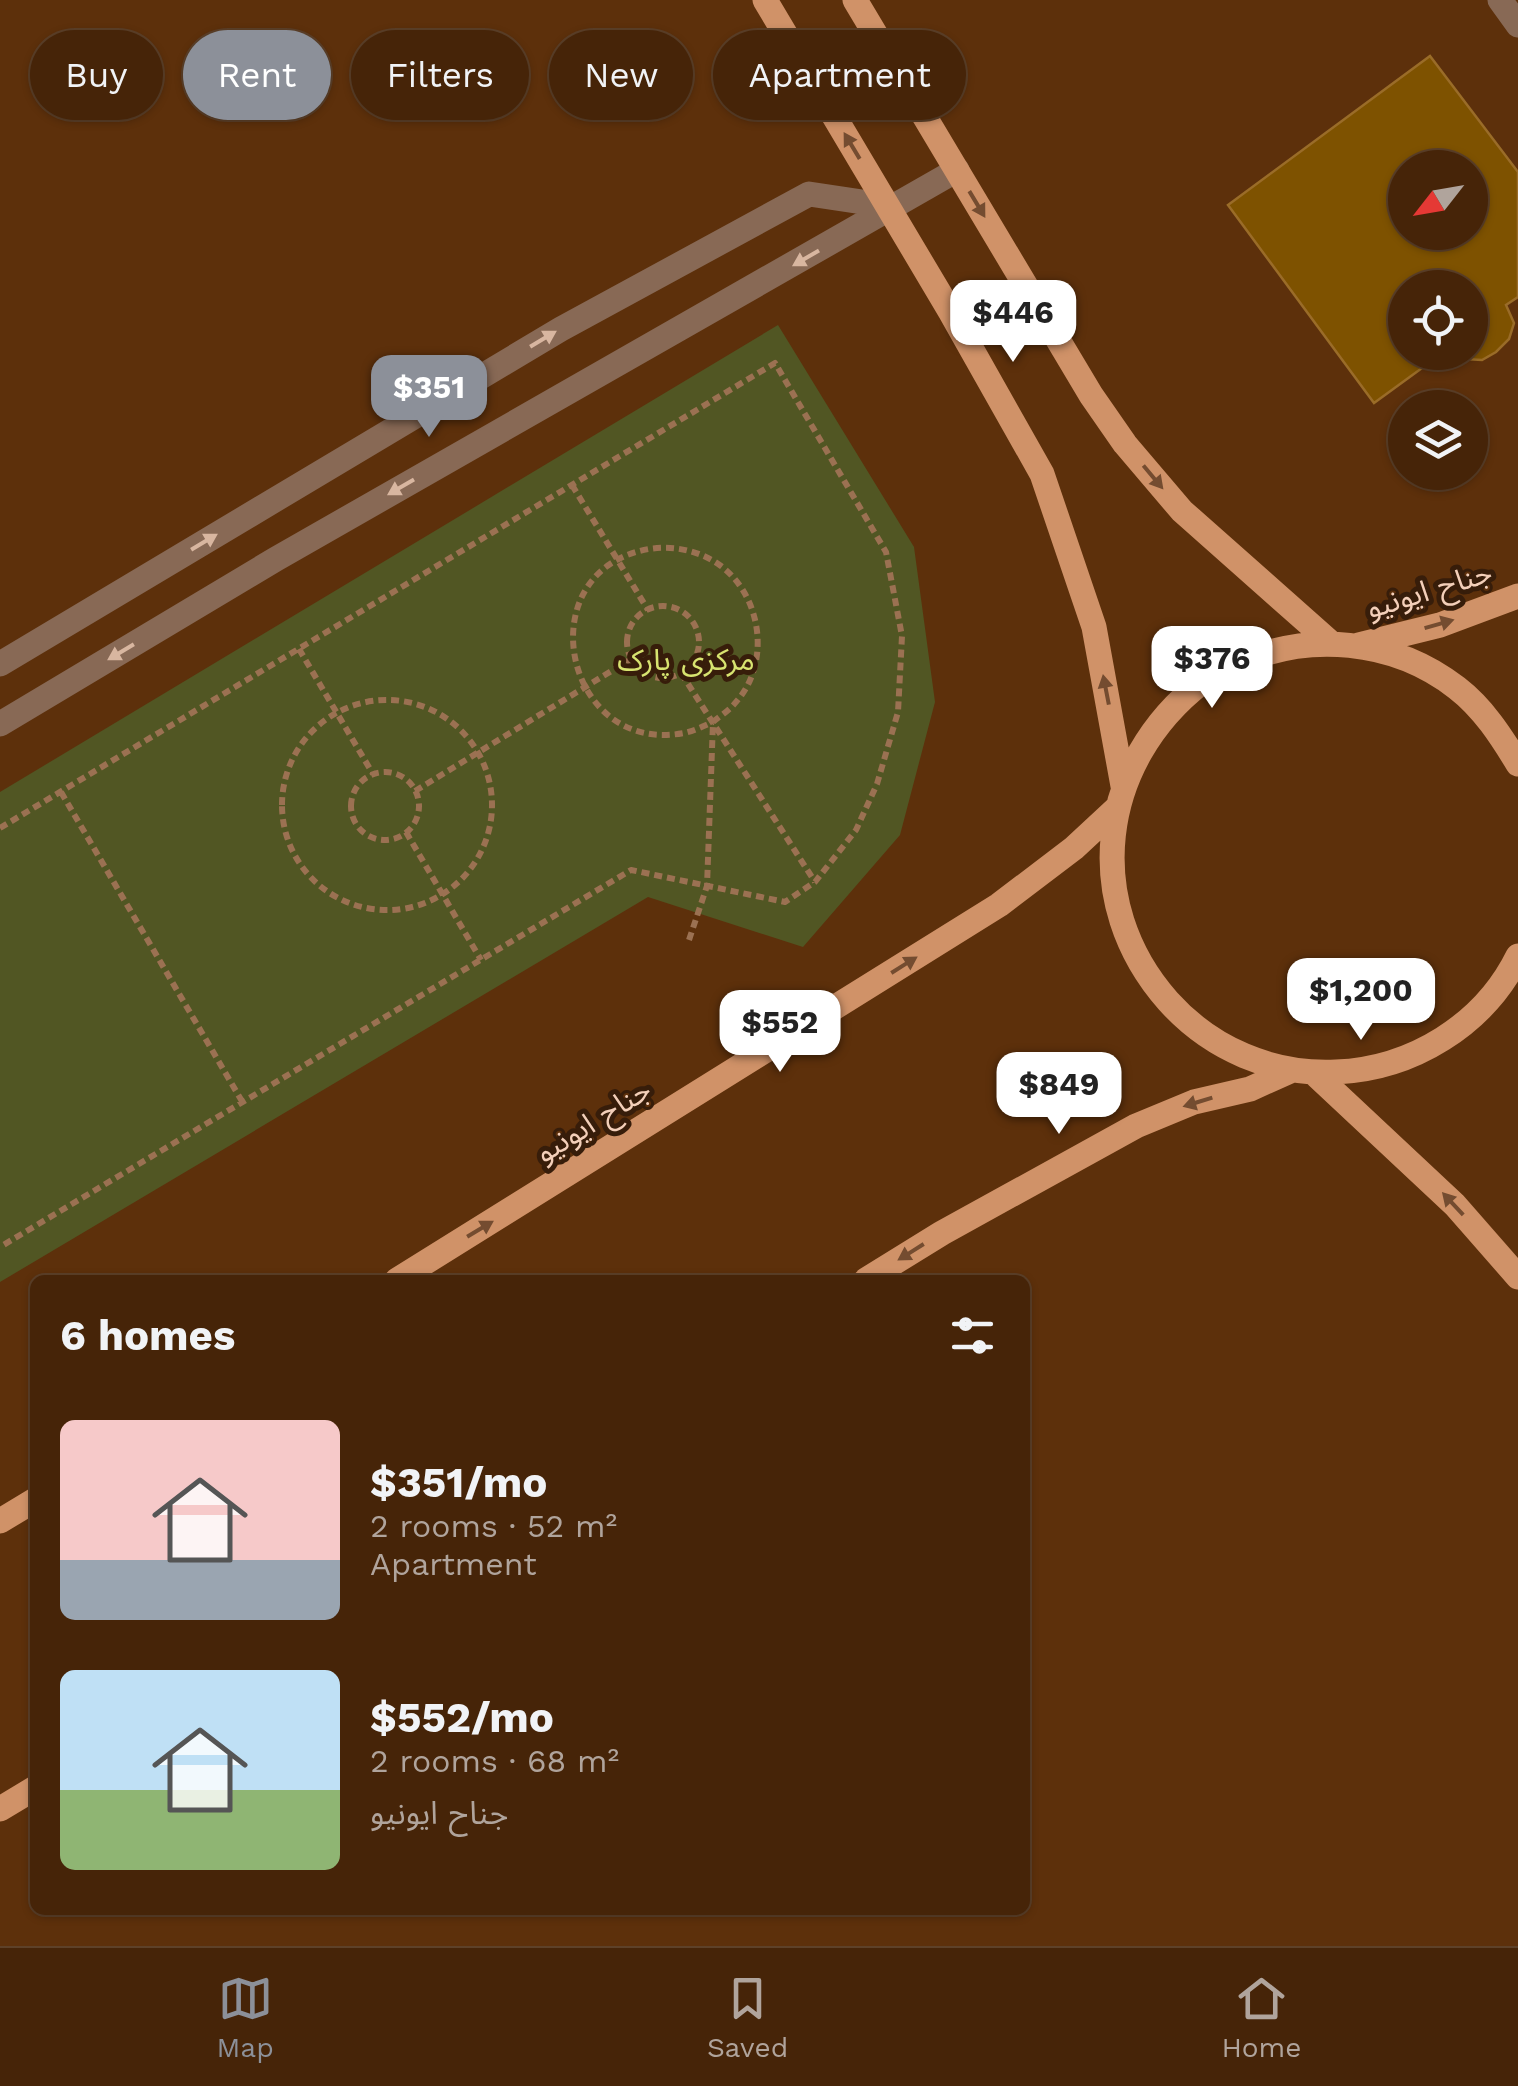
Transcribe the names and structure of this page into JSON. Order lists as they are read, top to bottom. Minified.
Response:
{"streets":{"main road":["جناح ایونیو"]},"one_way":["جناح ایونیو"],"parks":["مرکزی پارک"],"north":"bottom left","page":{"chip":["Buy","Rent","Filters","New","Apartment"],"price":["$446","$351","$376","$1,200","$552","$849"],"heading":"6 homes","list":[{"name":"$351/mo","note":"2 rooms · 52 m² · Apartment"},{"name":"$552/mo","note":"2 rooms · 68 m² · جناح ایونیو"}],"tabs":["Map","Saved","Home"]}}
